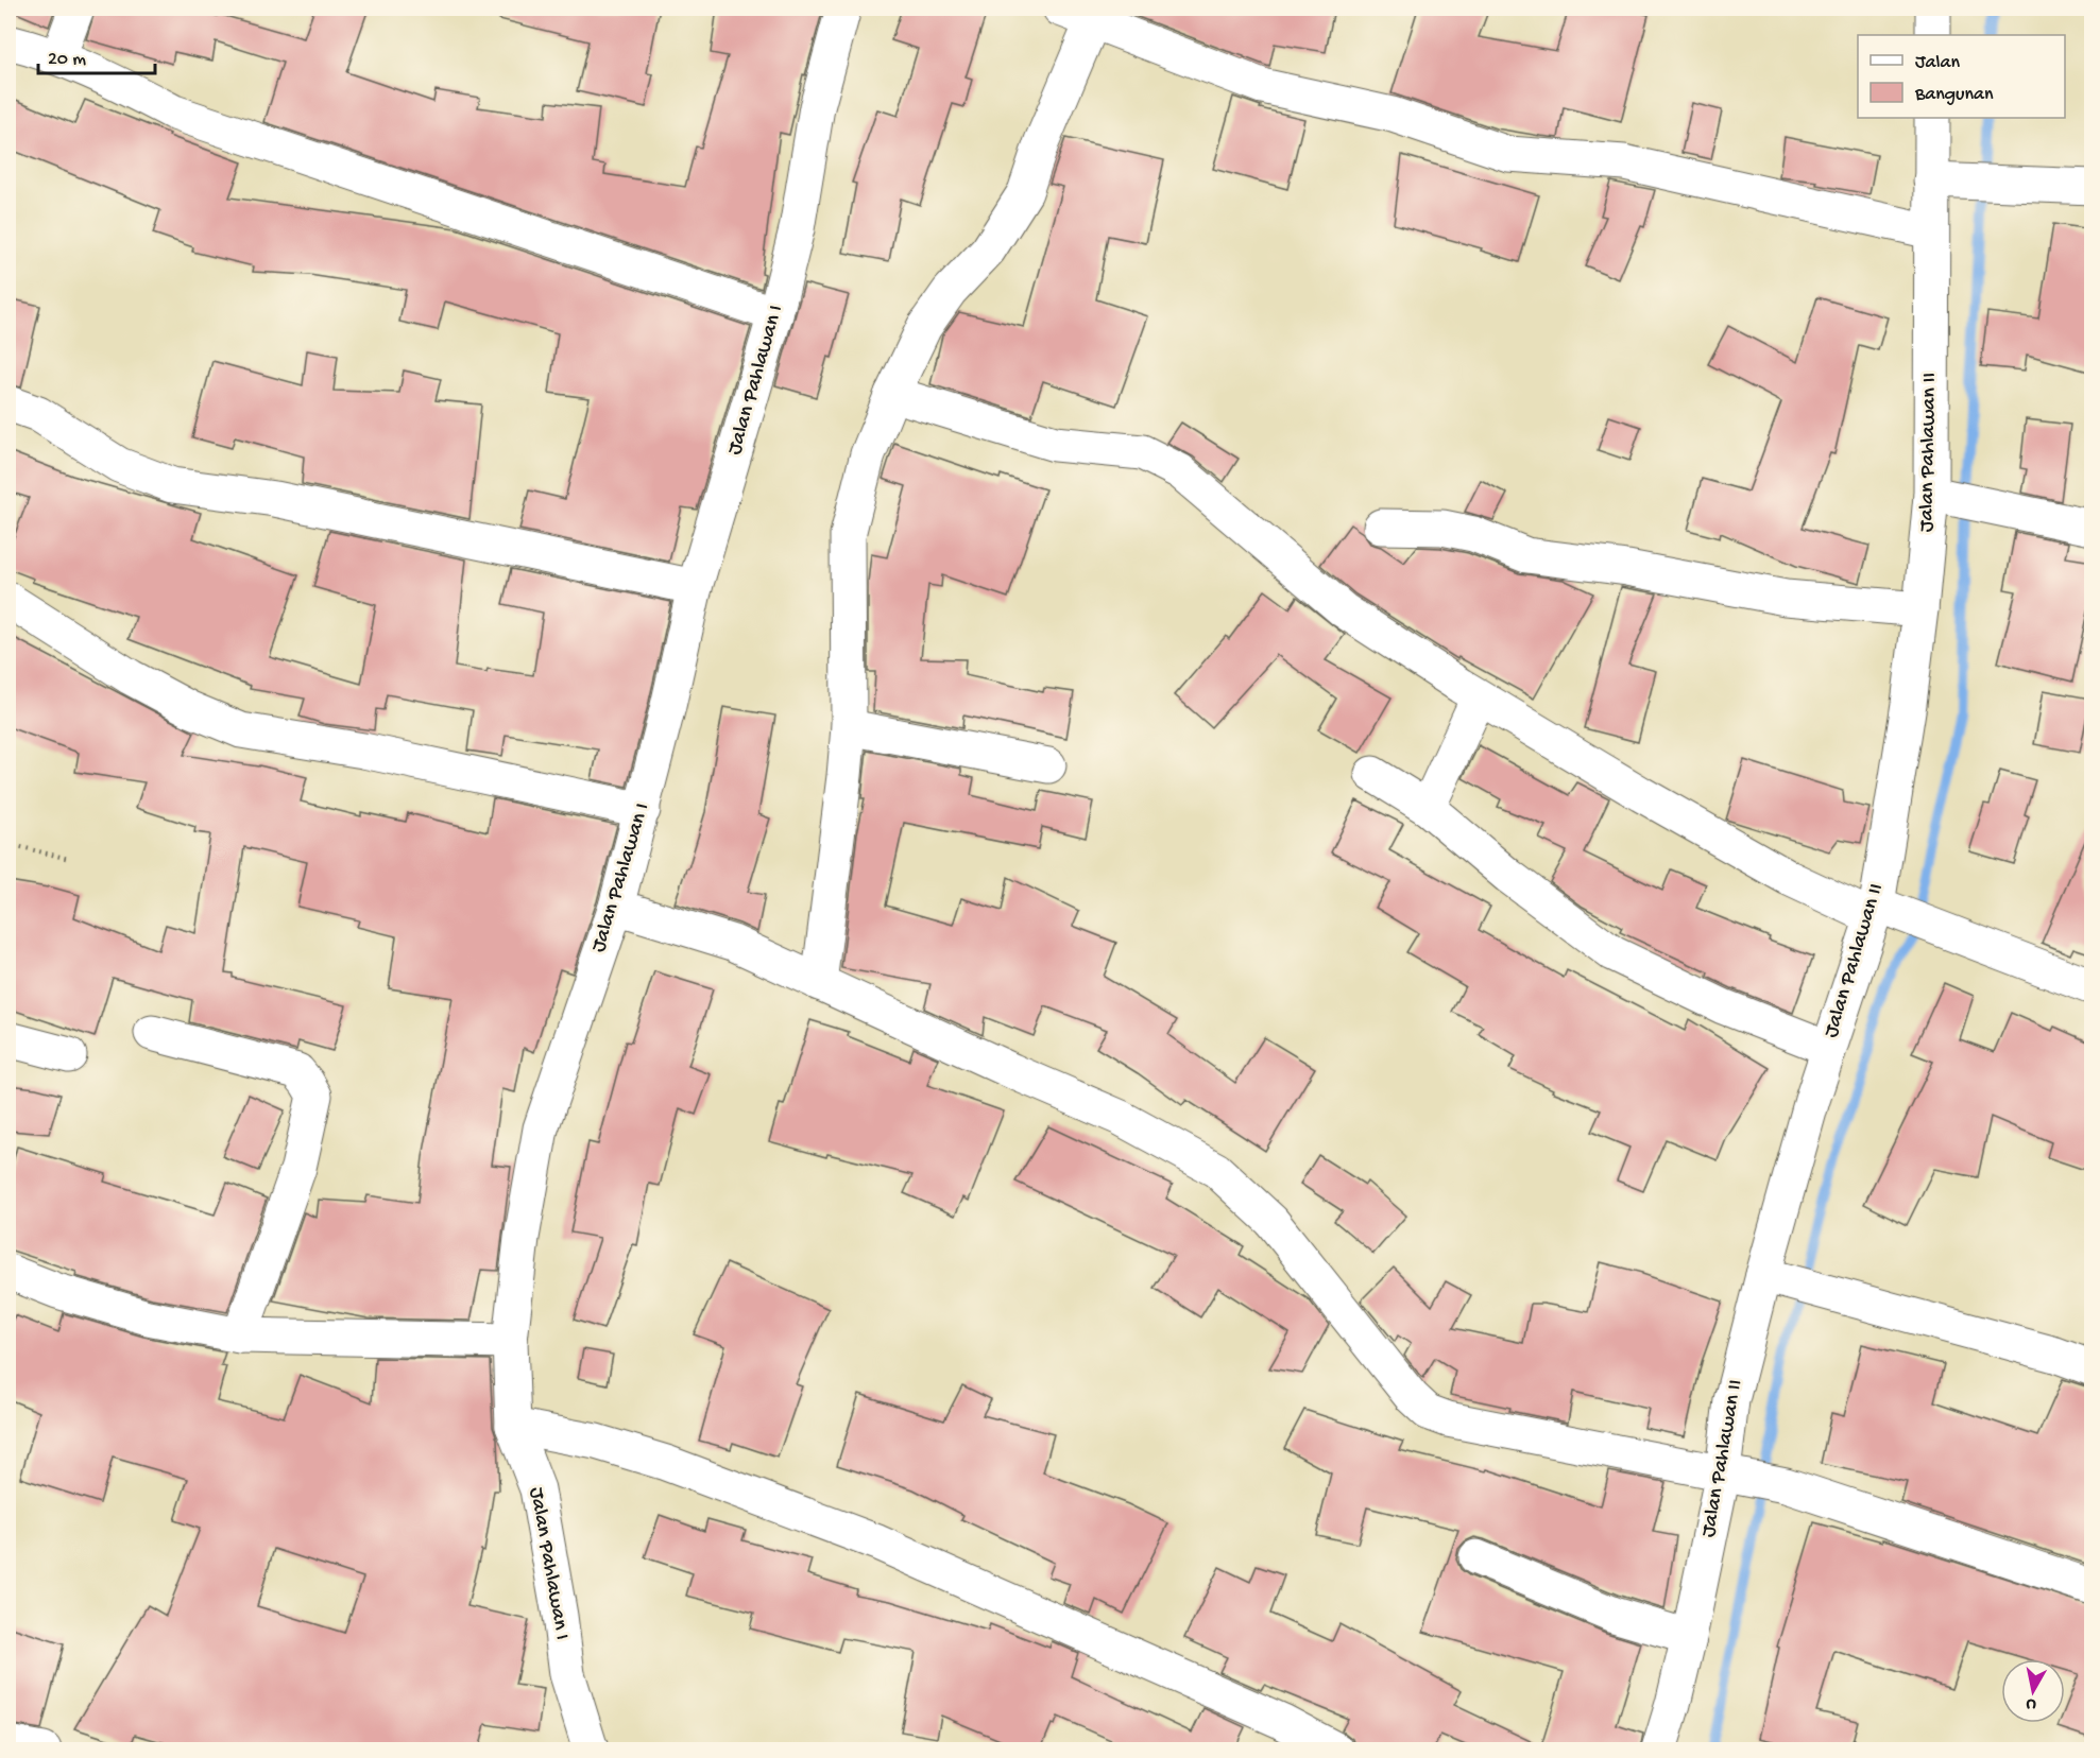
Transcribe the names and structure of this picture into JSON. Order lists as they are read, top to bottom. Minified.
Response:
{"streets":{"street":["Jalan Pahlawan I","Jalan Pahlawan II"]},"legend":["Jalan","Bangunan"],"scale_bar":"20 m","north":"bottom"}
